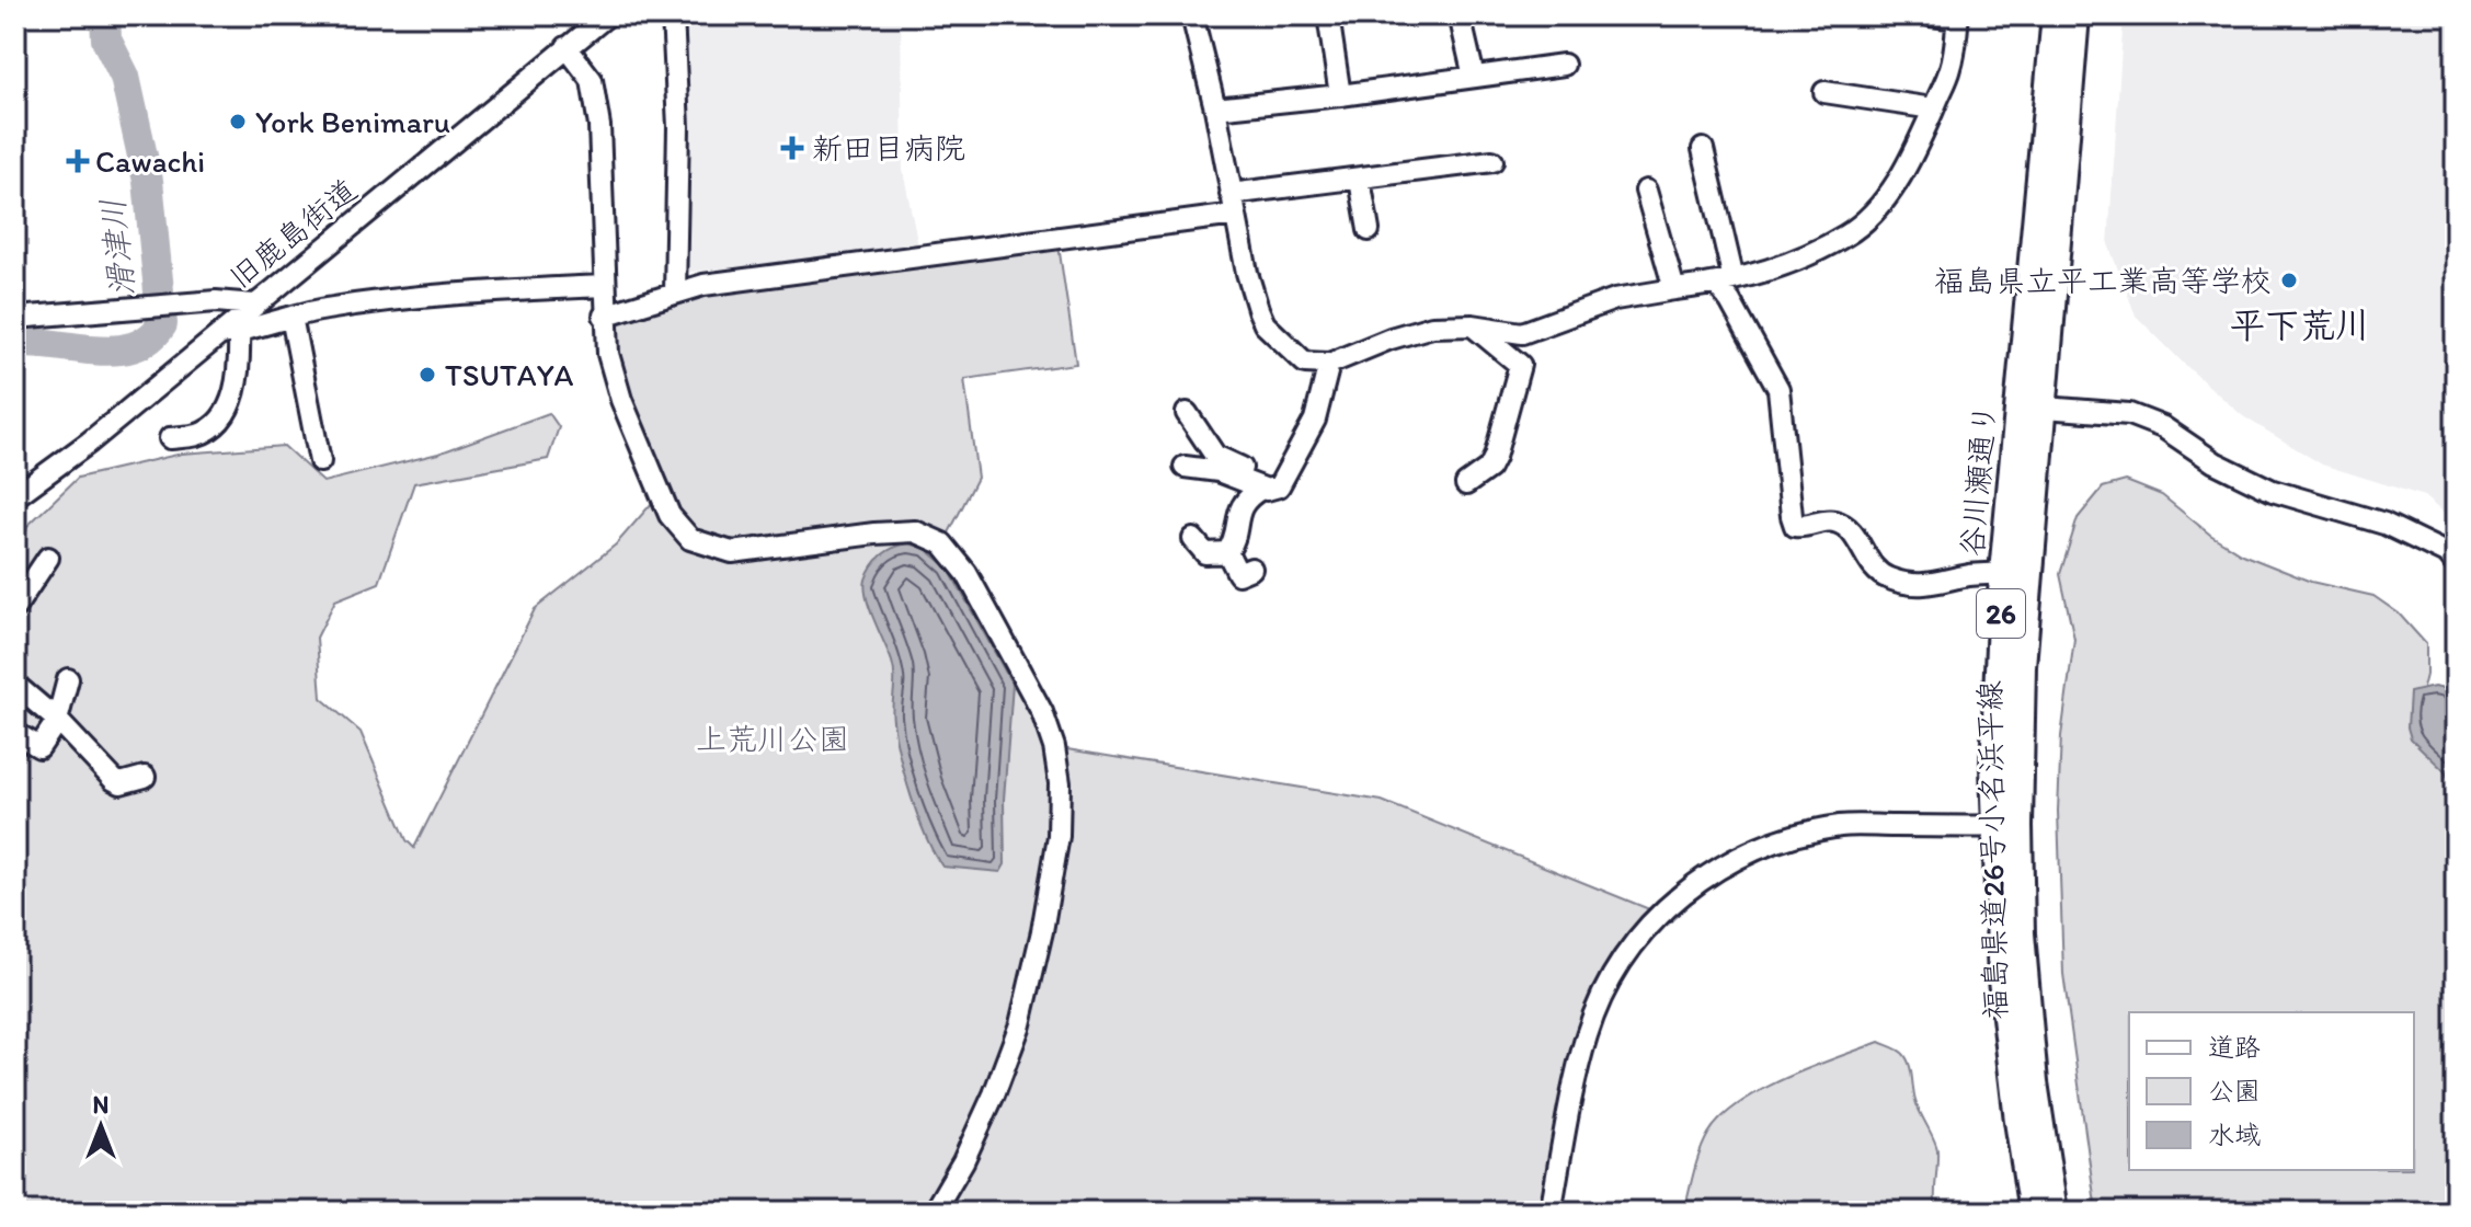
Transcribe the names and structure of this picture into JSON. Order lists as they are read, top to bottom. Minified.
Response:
{"streets":{"main road":["谷川瀬通り","26","福島県道26号小名浜平線"],"street":["旧鹿島街道"]},"crossings":[["谷川瀬通り","福島県道26号小名浜平線"]],"districts":["平下荒川"],"water":["滑津川"],"parks":["上荒川公園"],"places":{"other":["York Benimaru","福島県立平工業高等学校","TSUTAYA"],"health":["新田目病院","Cawachi"]},"legend":["道路","公園","水域"],"north":"top"}
